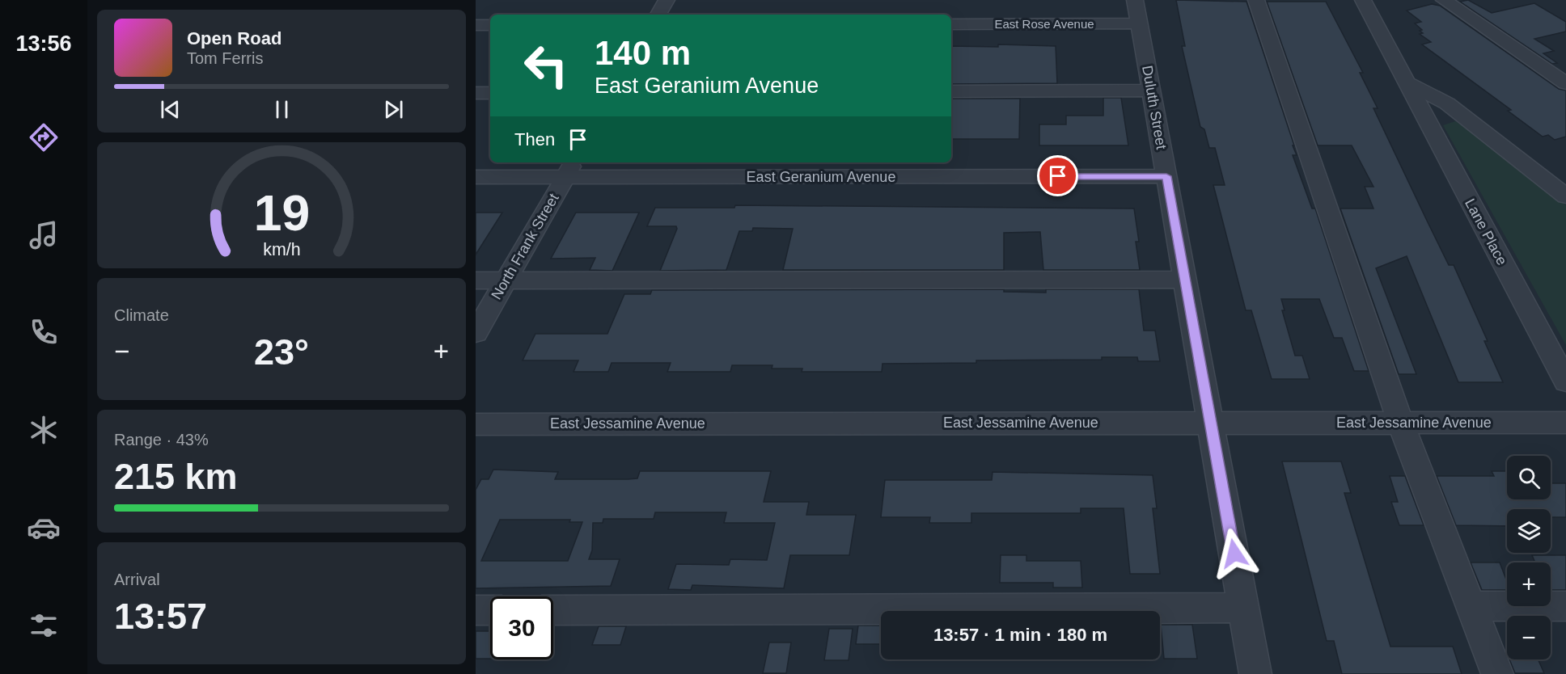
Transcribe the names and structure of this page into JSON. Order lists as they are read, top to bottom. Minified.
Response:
{"streets":{"street":["East Rose Avenue","Duluth Street","East Geranium Avenue","Lane Place","North Frank Street","East Jessamine Avenue"]},"crossings":[["East Rose Avenue","Duluth Street"],["Duluth Street","East Geranium Avenue"],["Duluth Street","East Jessamine Avenue"],["East Geranium Avenue","North Frank Street"]],"page":{"tabs":"13:56","turn":["140 m","East Geranium Avenue"],"song":["Open Road","Tom Ferris"],"then":"Then","tile":["Climate",["Range · 43%","215 km"],["Arrival","13:57"]],"heat":["−","23°","+"],"map_buttons":["+","−"],"limit":"30","trip":"13:57 · 1 min · 180 m","gauge":["19","km/h"]}}
